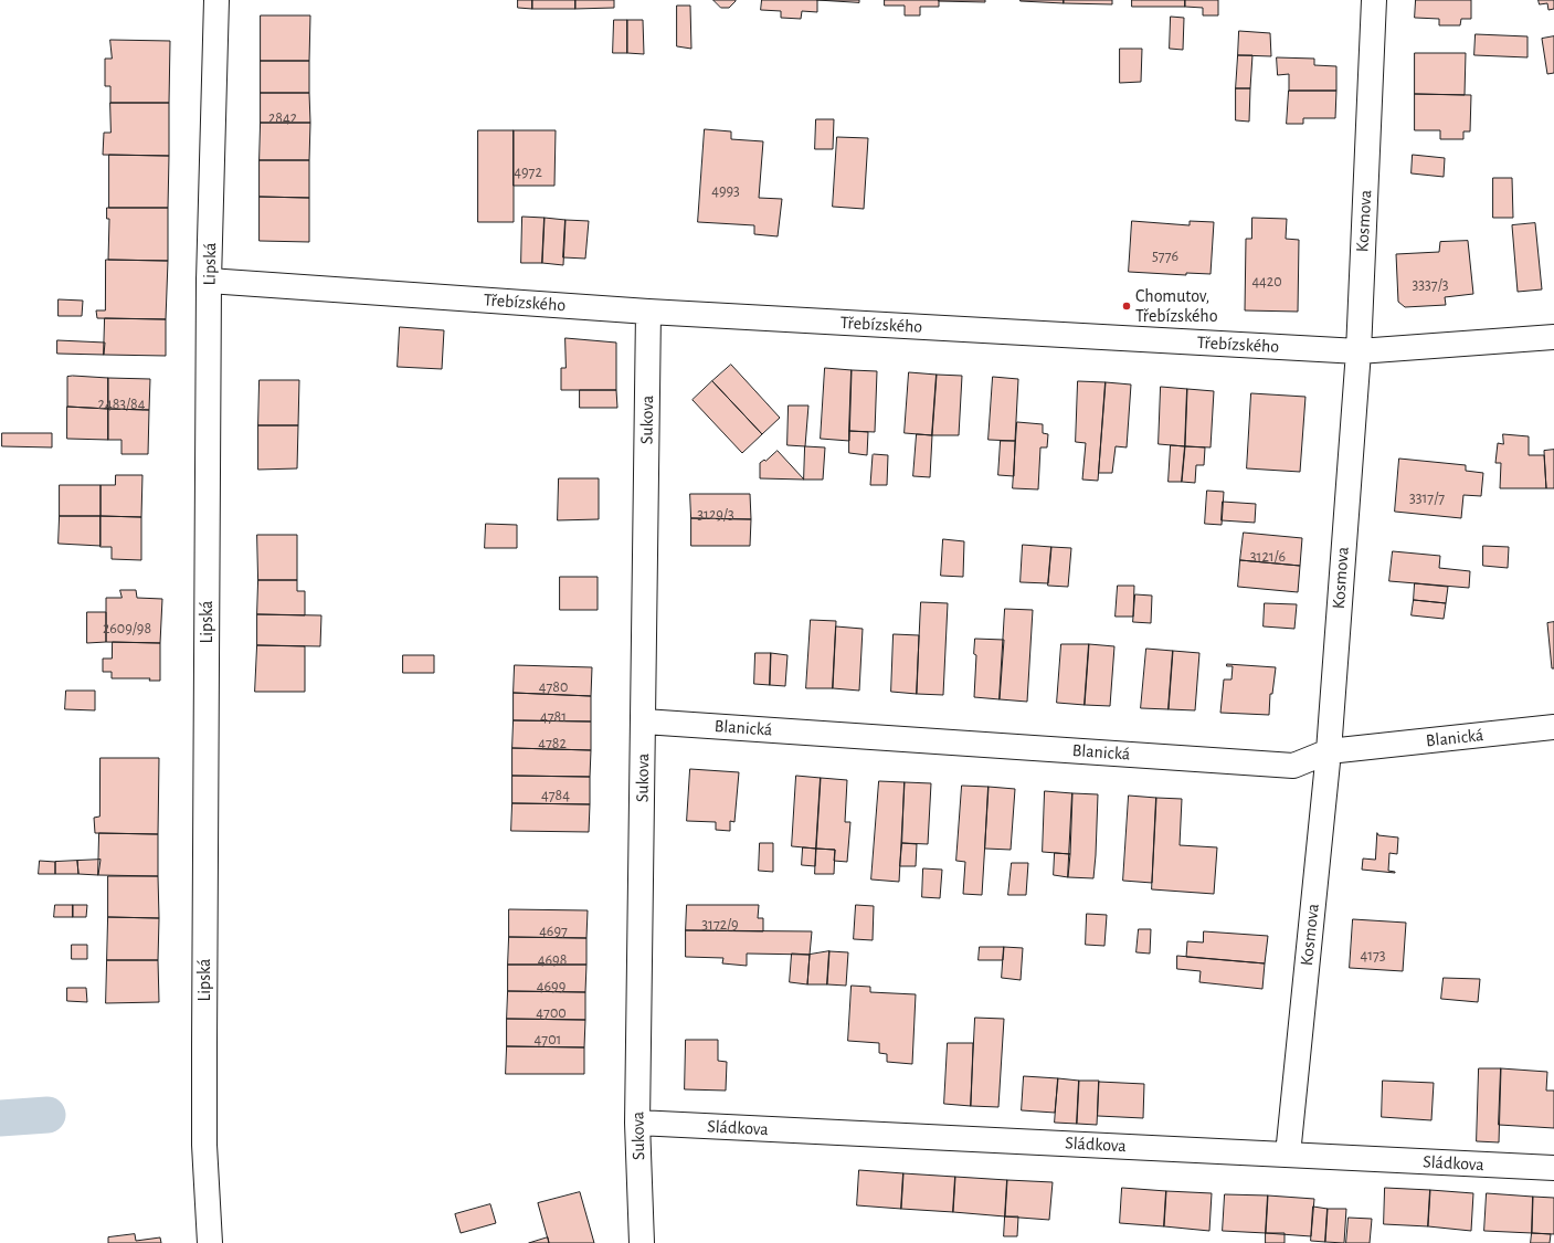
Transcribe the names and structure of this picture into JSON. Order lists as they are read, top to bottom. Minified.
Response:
{"streets":{"street":["Kosmova","Lipská","Třebízského","Sukova","Blanická","Sládkova"]},"crossings":[["Kosmova","Třebízského"],["Kosmova","Blanická"],["Kosmova","Sládkova"],["Lipská","Třebízského"],["Třebízského","Sukova"],["Sukova","Blanická"],["Sukova","Sládkova"]],"places":["Chomutov, Třebízského"],"house_numbers":["2842","4972","4993","5776","4420","3337/3","2483/84","3317/7","3129/3","3121/6","2609/98","4780","4781","4782","4784","3172/9","4697","4173","4698","4699","4700","4701"]}
